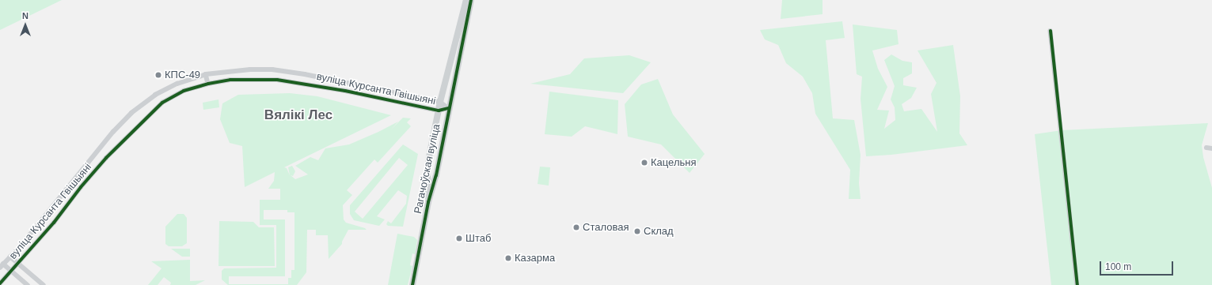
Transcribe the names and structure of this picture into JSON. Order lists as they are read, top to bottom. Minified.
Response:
{"streets":{"street":["вуліца Курсанта Гвішыяні","Рагачоўская вуліца"]},"crossings":[["вуліца Курсанта Гвішыяні","Рагачоўская вуліца"]],"districts":["Вялікі Лес"],"places":["КПС-49","Кацельня","Сталовая","Склад","Штаб","Казарма"],"scale_bar":"100 m","north":"top"}
